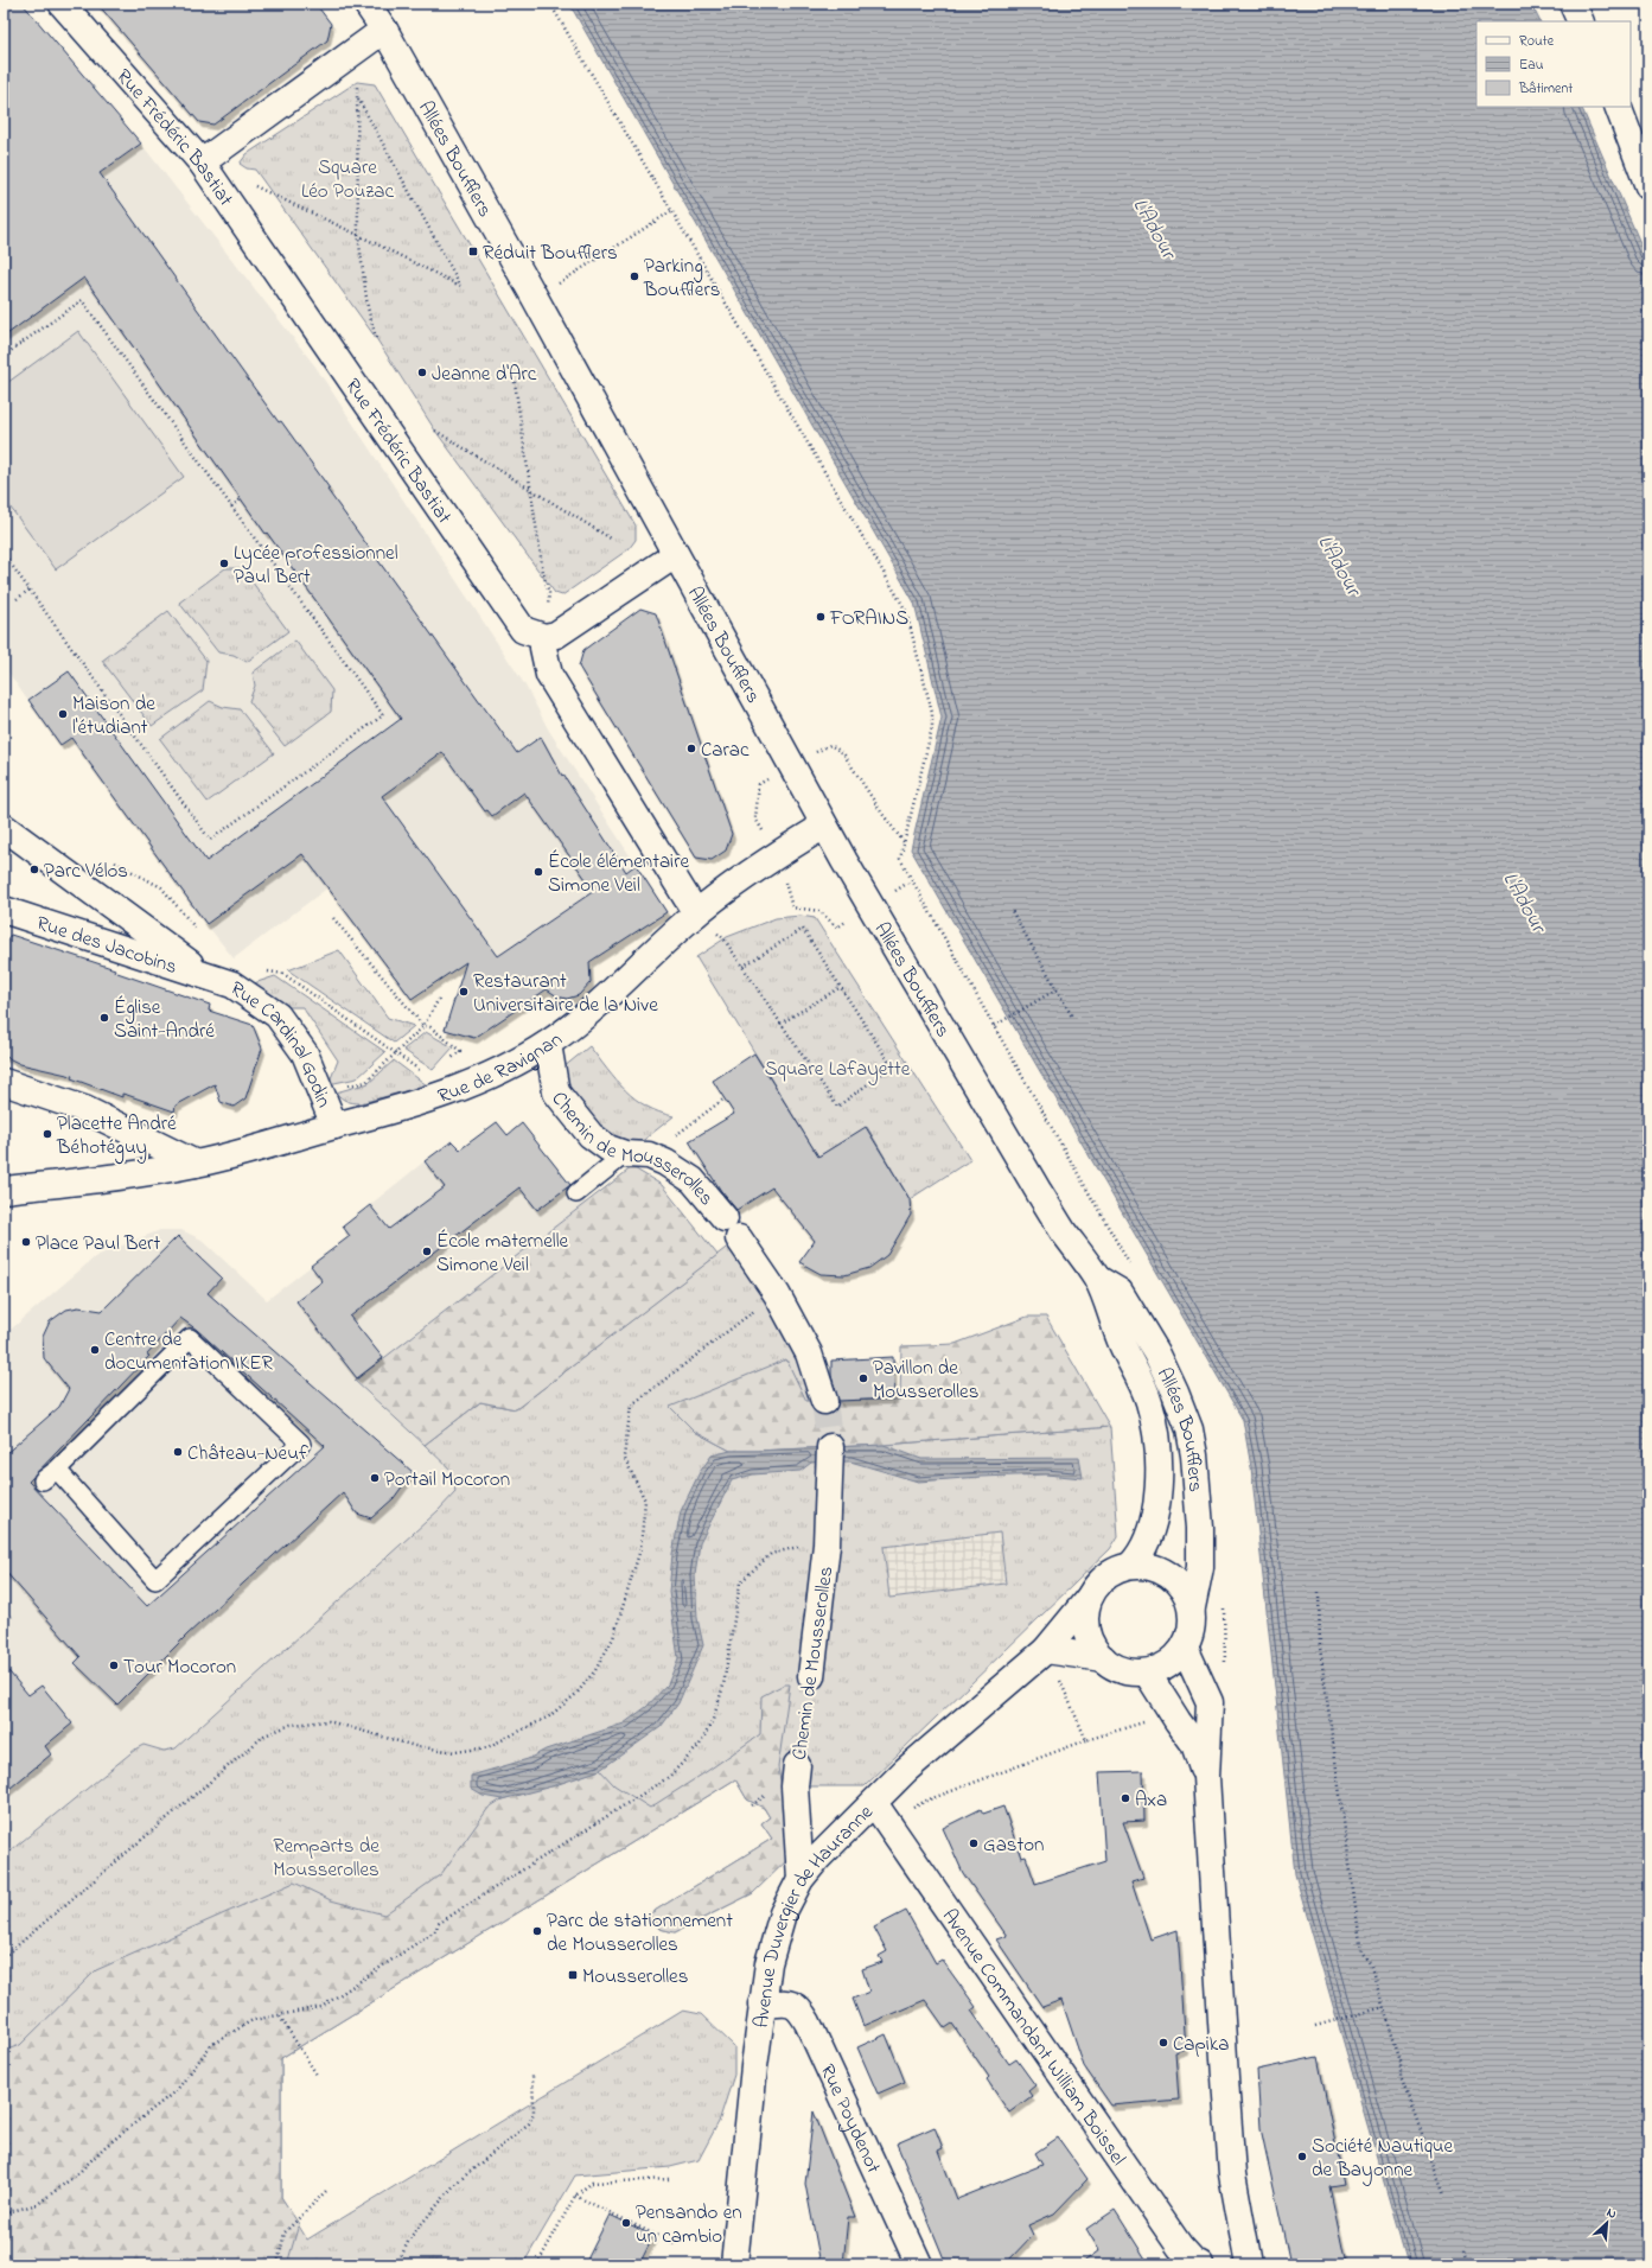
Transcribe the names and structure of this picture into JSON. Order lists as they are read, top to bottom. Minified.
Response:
{"streets":{"street":["Rue Frédéric Bastiat","Allées Boufflers","Rue des Jacobins","Rue Cardinal Godin","Rue de Ravignan","Chemin de Mousserolles","Avenue Duvergier de Hauranne","Avenue Commandant William Boissel","Rue Poydenot"]},"crossings":[["Allées Boufflers","Rue de Ravignan"],["Allées Boufflers","Avenue Duvergier de Hauranne"],["Rue des Jacobins","Rue Cardinal Godin"],["Rue Cardinal Godin","Rue de Ravignan"],["Rue de Ravignan","Chemin de Mousserolles"],["Chemin de Mousserolles","Avenue Duvergier de Hauranne"],["Avenue Duvergier de Hauranne","Avenue Commandant William Boissel"],["Avenue Duvergier de Hauranne","Rue Poydenot"]],"water":["L'Adour"],"parks":["Square Léo Pouzac","Square Lafayette","Remparts de Mousserolles"],"places":{"transit":["Réduit Boufflers","Mousserolles"],"other":["Parking Boufflers","Jeanne d'Arc","Lycée professionnel Paul Bert","FORAINS","Maison de l'étudiant","Carac","Parc Vélos","École élémentaire Simone Veil","Restaurant Universitaire de la Nive","Église Saint-André","Placette André Béhotéguy","Place Paul Bert","École maternelle Simone Veil","Centre de documentation IKER","Pavillon de Mousserolles","Château-Neuf","Portail Mocoron","Tour Mocoron","Axa","Gaston","Parc de stationnement de Mousserolles","Capika","Société Nautique de Bayonne","Pensando en un cambio"]},"legend":["Route","Eau","Bâtiment"],"north":"top right"}
